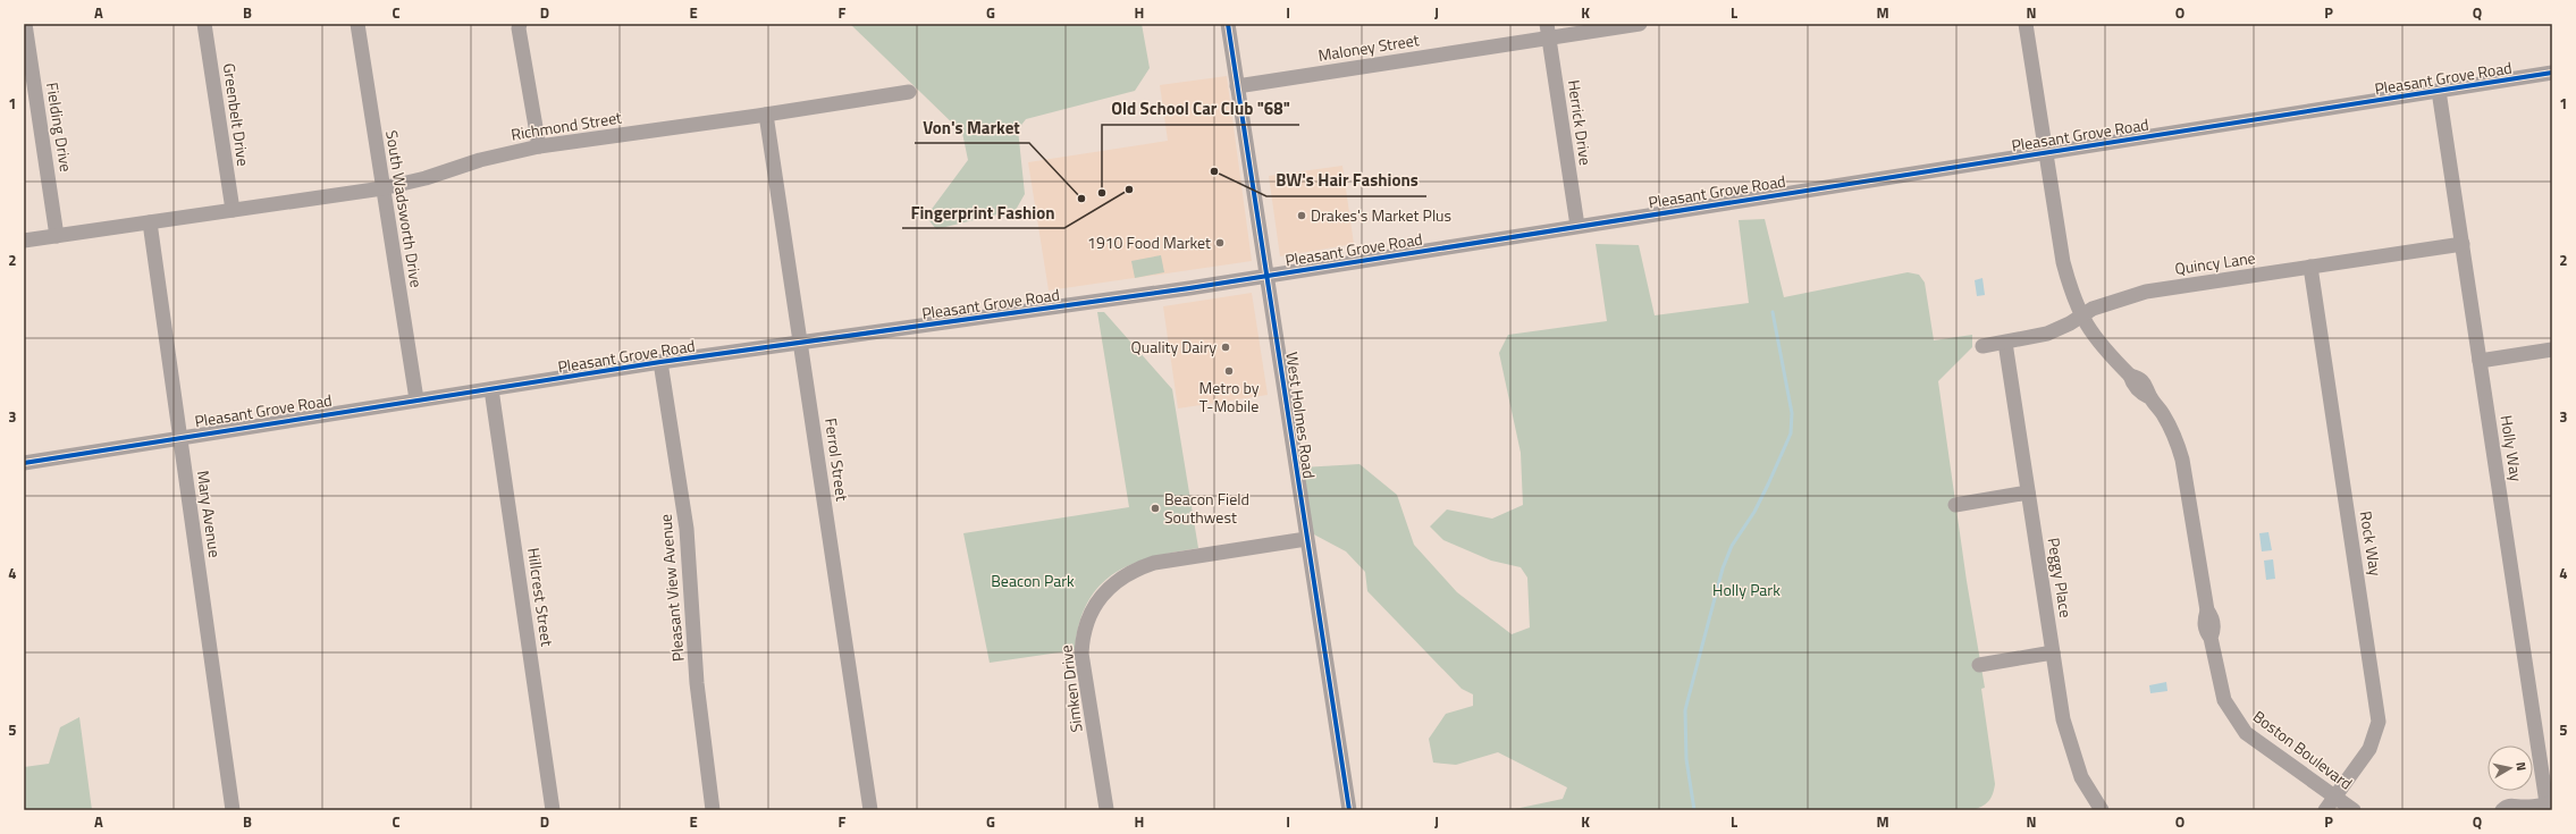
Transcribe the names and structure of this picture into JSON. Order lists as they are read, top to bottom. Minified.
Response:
{"streets":{"street":["Maloney Street","Pleasant Grove Road","Greenbelt Drive","Herrick Drive","Richmond Street","Fielding Drive","South Wadsworth Drive","Quincy Lane","West Holmes Road","Holly Way","Ferrol Street","Mary Avenue","Rock Way","Peggy Place","Pleasant View Avenue","Hillcrest Street","Simken Drive","Boston Boulevard"]},"crossings":[["Maloney Street","Herrick Drive"],["Maloney Street","West Holmes Road"],["Pleasant Grove Road","Herrick Drive"],["Pleasant Grove Road","South Wadsworth Drive"],["Pleasant Grove Road","West Holmes Road"],["Pleasant Grove Road","Holly Way"],["Pleasant Grove Road","Ferrol Street"],["Pleasant Grove Road","Mary Avenue"],["Pleasant Grove Road","Pleasant View Avenue"],["Pleasant Grove Road","Hillcrest Street"],["Pleasant Grove Road","Boston Boulevard"],["Greenbelt Drive","Richmond Street"],["Richmond Street","South Wadsworth Drive"],["Richmond Street","Ferrol Street"],["Richmond Street","Mary Avenue"],["Quincy Lane","Holly Way"],["Quincy Lane","Rock Way"],["Quincy Lane","Peggy Place"],["Quincy Lane","Boston Boulevard"],["West Holmes Road","Simken Drive"],["Rock Way","Boston Boulevard"]],"parks":["Beacon Park","Holly Park"],"places":["BW's Hair Fashions","Fingerprint Fashion","Old School Car Club \"68\"","Von's Market","Drakes's Market Plus","1910 Food Market","Quality Dairy","Metro by T-Mobile","Beacon Field Southwest"],"north":"right","grid":{"columns":["A","B","C","D","E","F","G","H","I","J","K","L","M","N","O","P","Q"],"rows":["1","2","3","4","5"]}}
